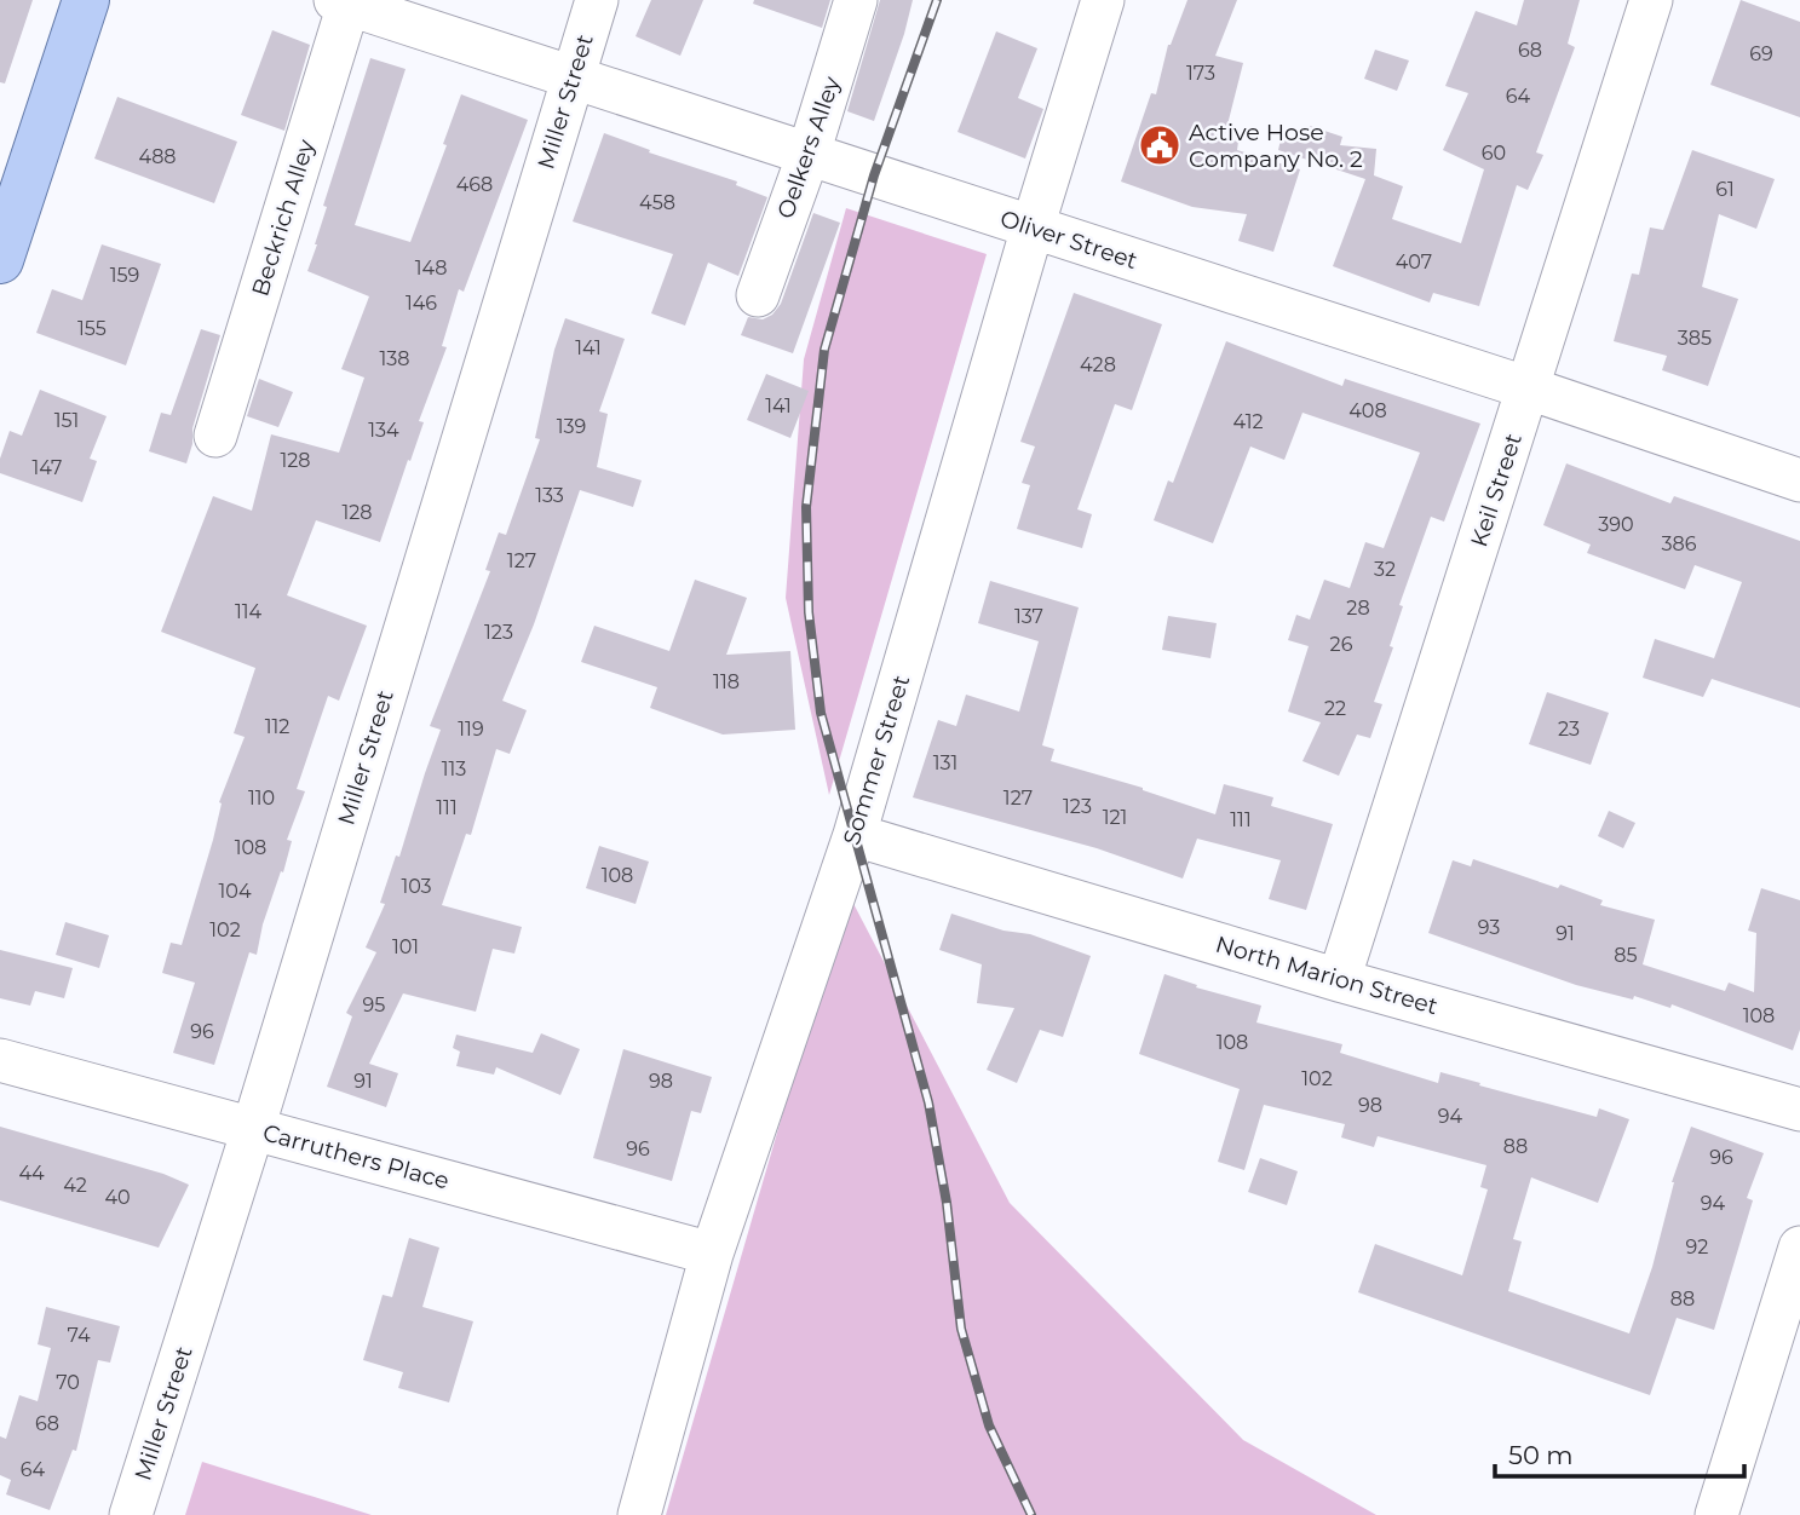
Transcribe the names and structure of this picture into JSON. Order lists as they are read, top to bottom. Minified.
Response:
{"streets":{"street":["Miller Street","Oelkers Alley","Beckrich Alley","Oliver Street","Keil Street","Sommer Street","North Marion Street","Carruthers Place"]},"crossings":[["Miller Street","Oliver Street"],["Miller Street","Carruthers Place"],["Oelkers Alley","Oliver Street"],["Beckrich Alley","Oliver Street"],["Oliver Street","Keil Street"],["Oliver Street","Sommer Street"],["Keil Street","North Marion Street"],["Sommer Street","North Marion Street"],["Sommer Street","Carruthers Place"]],"places":{"public building":["Active Hose Company No. 2"]},"house_numbers":["68","69","173","64","60","488","468","61","458","407","148","159","146","155","385","141","138","428","141","408","151","412","139","134","128","147","133","128","390","386","127","32","28","114","137","123","26","118","22","112","119","23","131","113","110","127","123","111","121","111","108","108","103","104","93","102","91","101","85","95","108","96","108","102","91","98","98","94","88","96","96","44","42","40","94","92","88","74","70","68","64"],"scale_bar":"50 m"}
